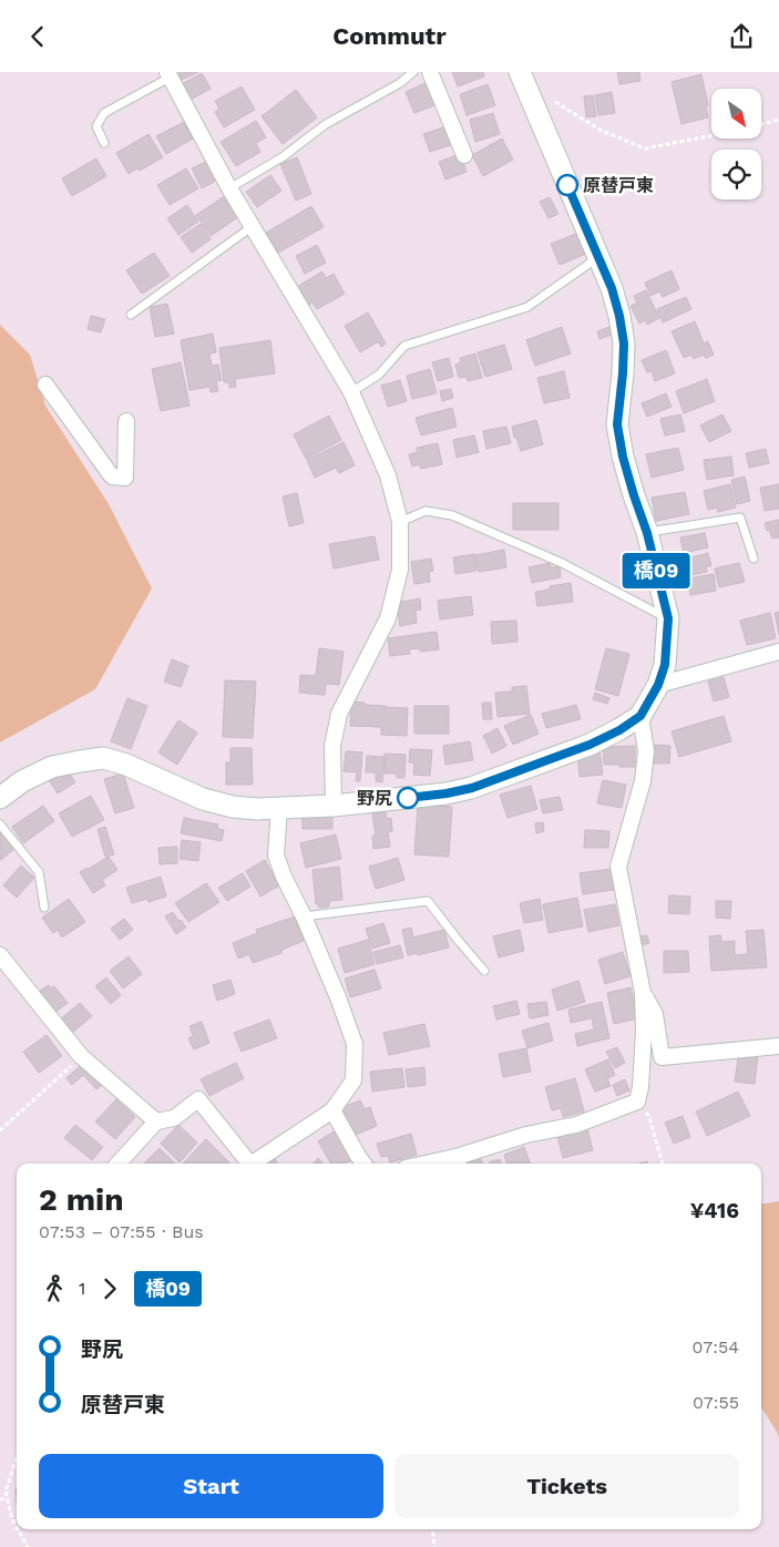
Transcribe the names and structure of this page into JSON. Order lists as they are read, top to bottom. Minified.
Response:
{"places":["原替戸東","野尻"],"lines":["bus line 橋09"],"north":"bottom right","page":{"header":"Commutr","on_map":"橋09","heading":["2 min","07:53 – 07:55 · Bus","¥416"],"legs":["1","橋09"],"list":[{"name":"野尻","value":"07:54"},{"name":"原替戸東","value":"07:55"}],"buttons":["Start","Tickets"]}}
